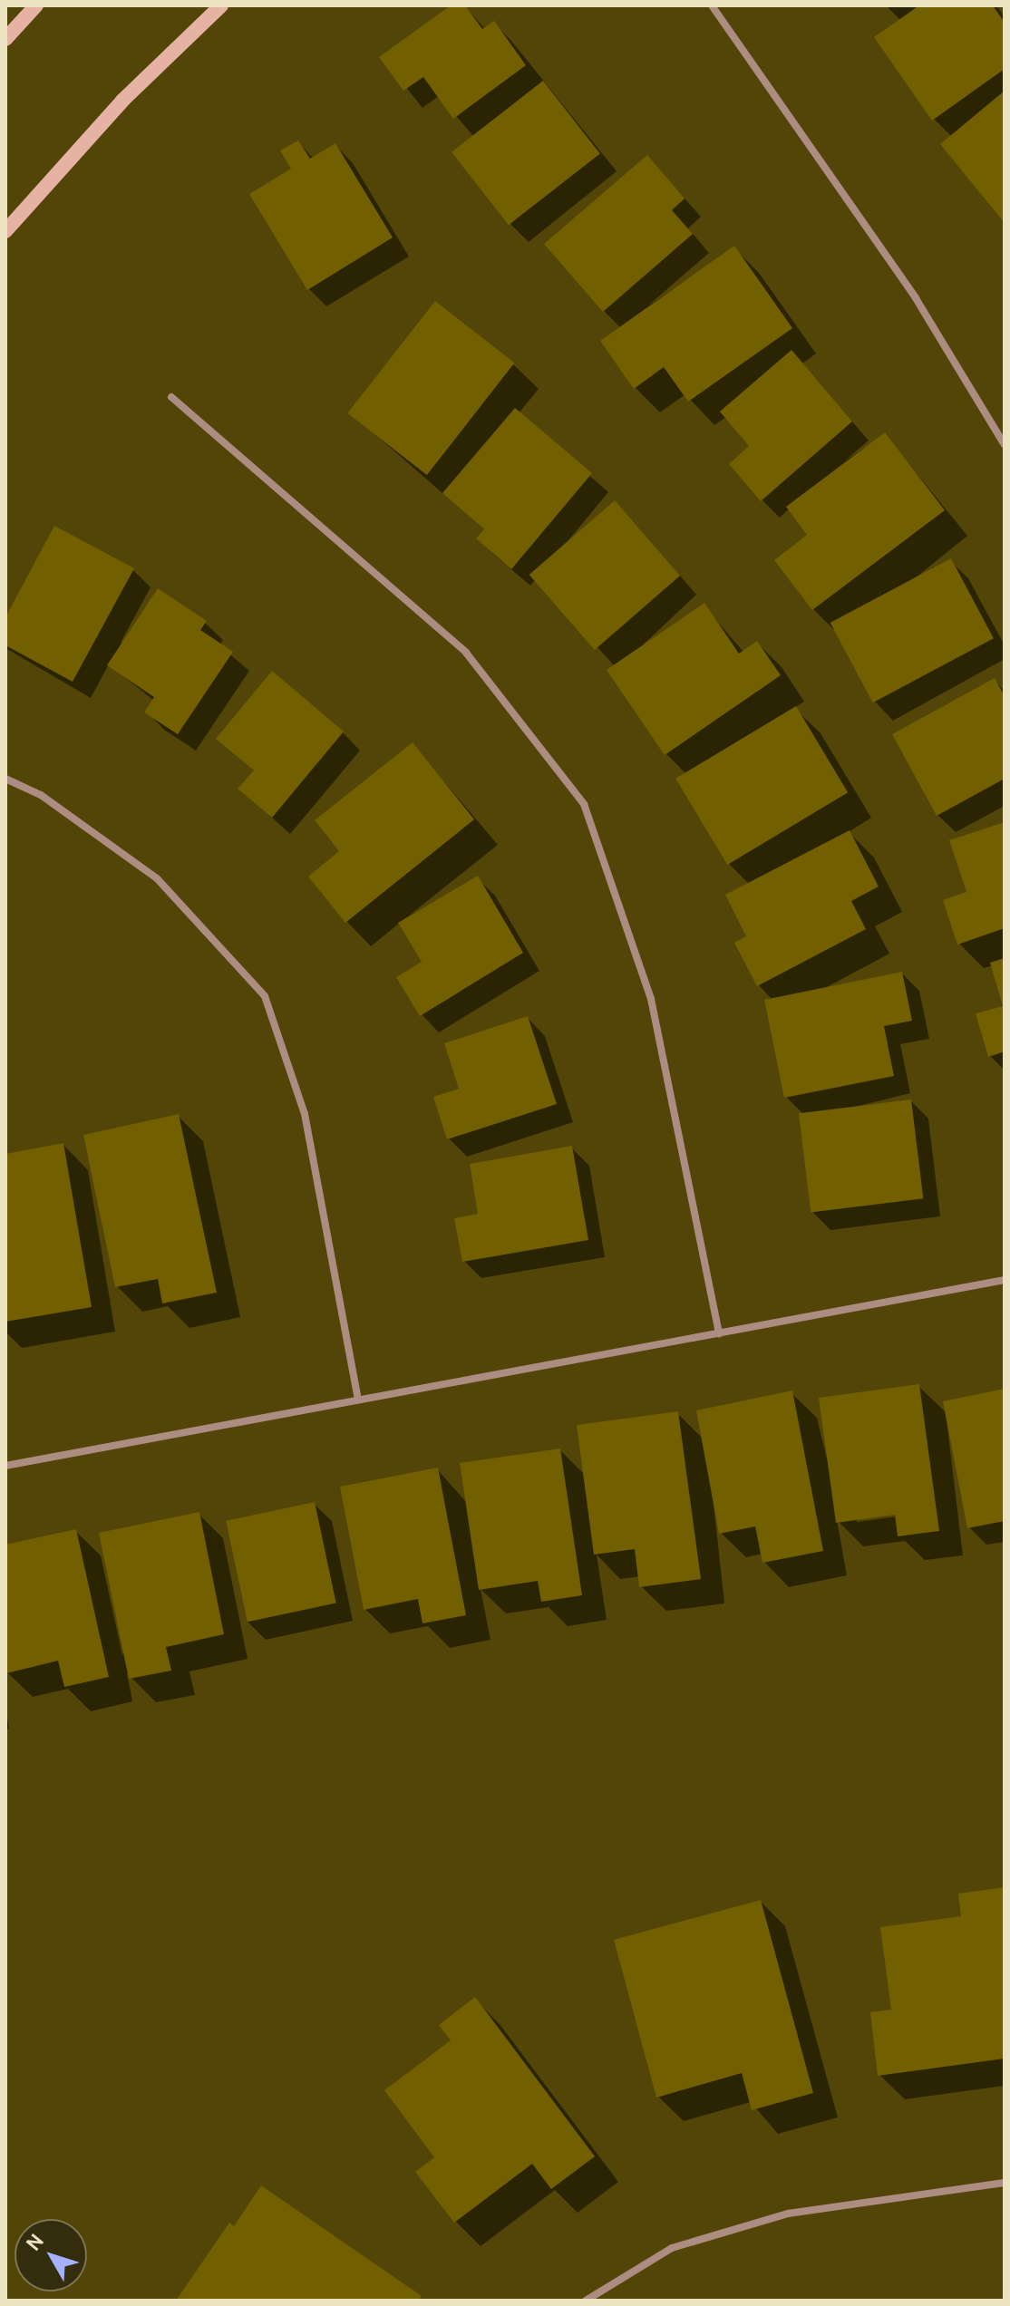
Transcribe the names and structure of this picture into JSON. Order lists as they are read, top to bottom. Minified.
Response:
{"north":"top left"}
